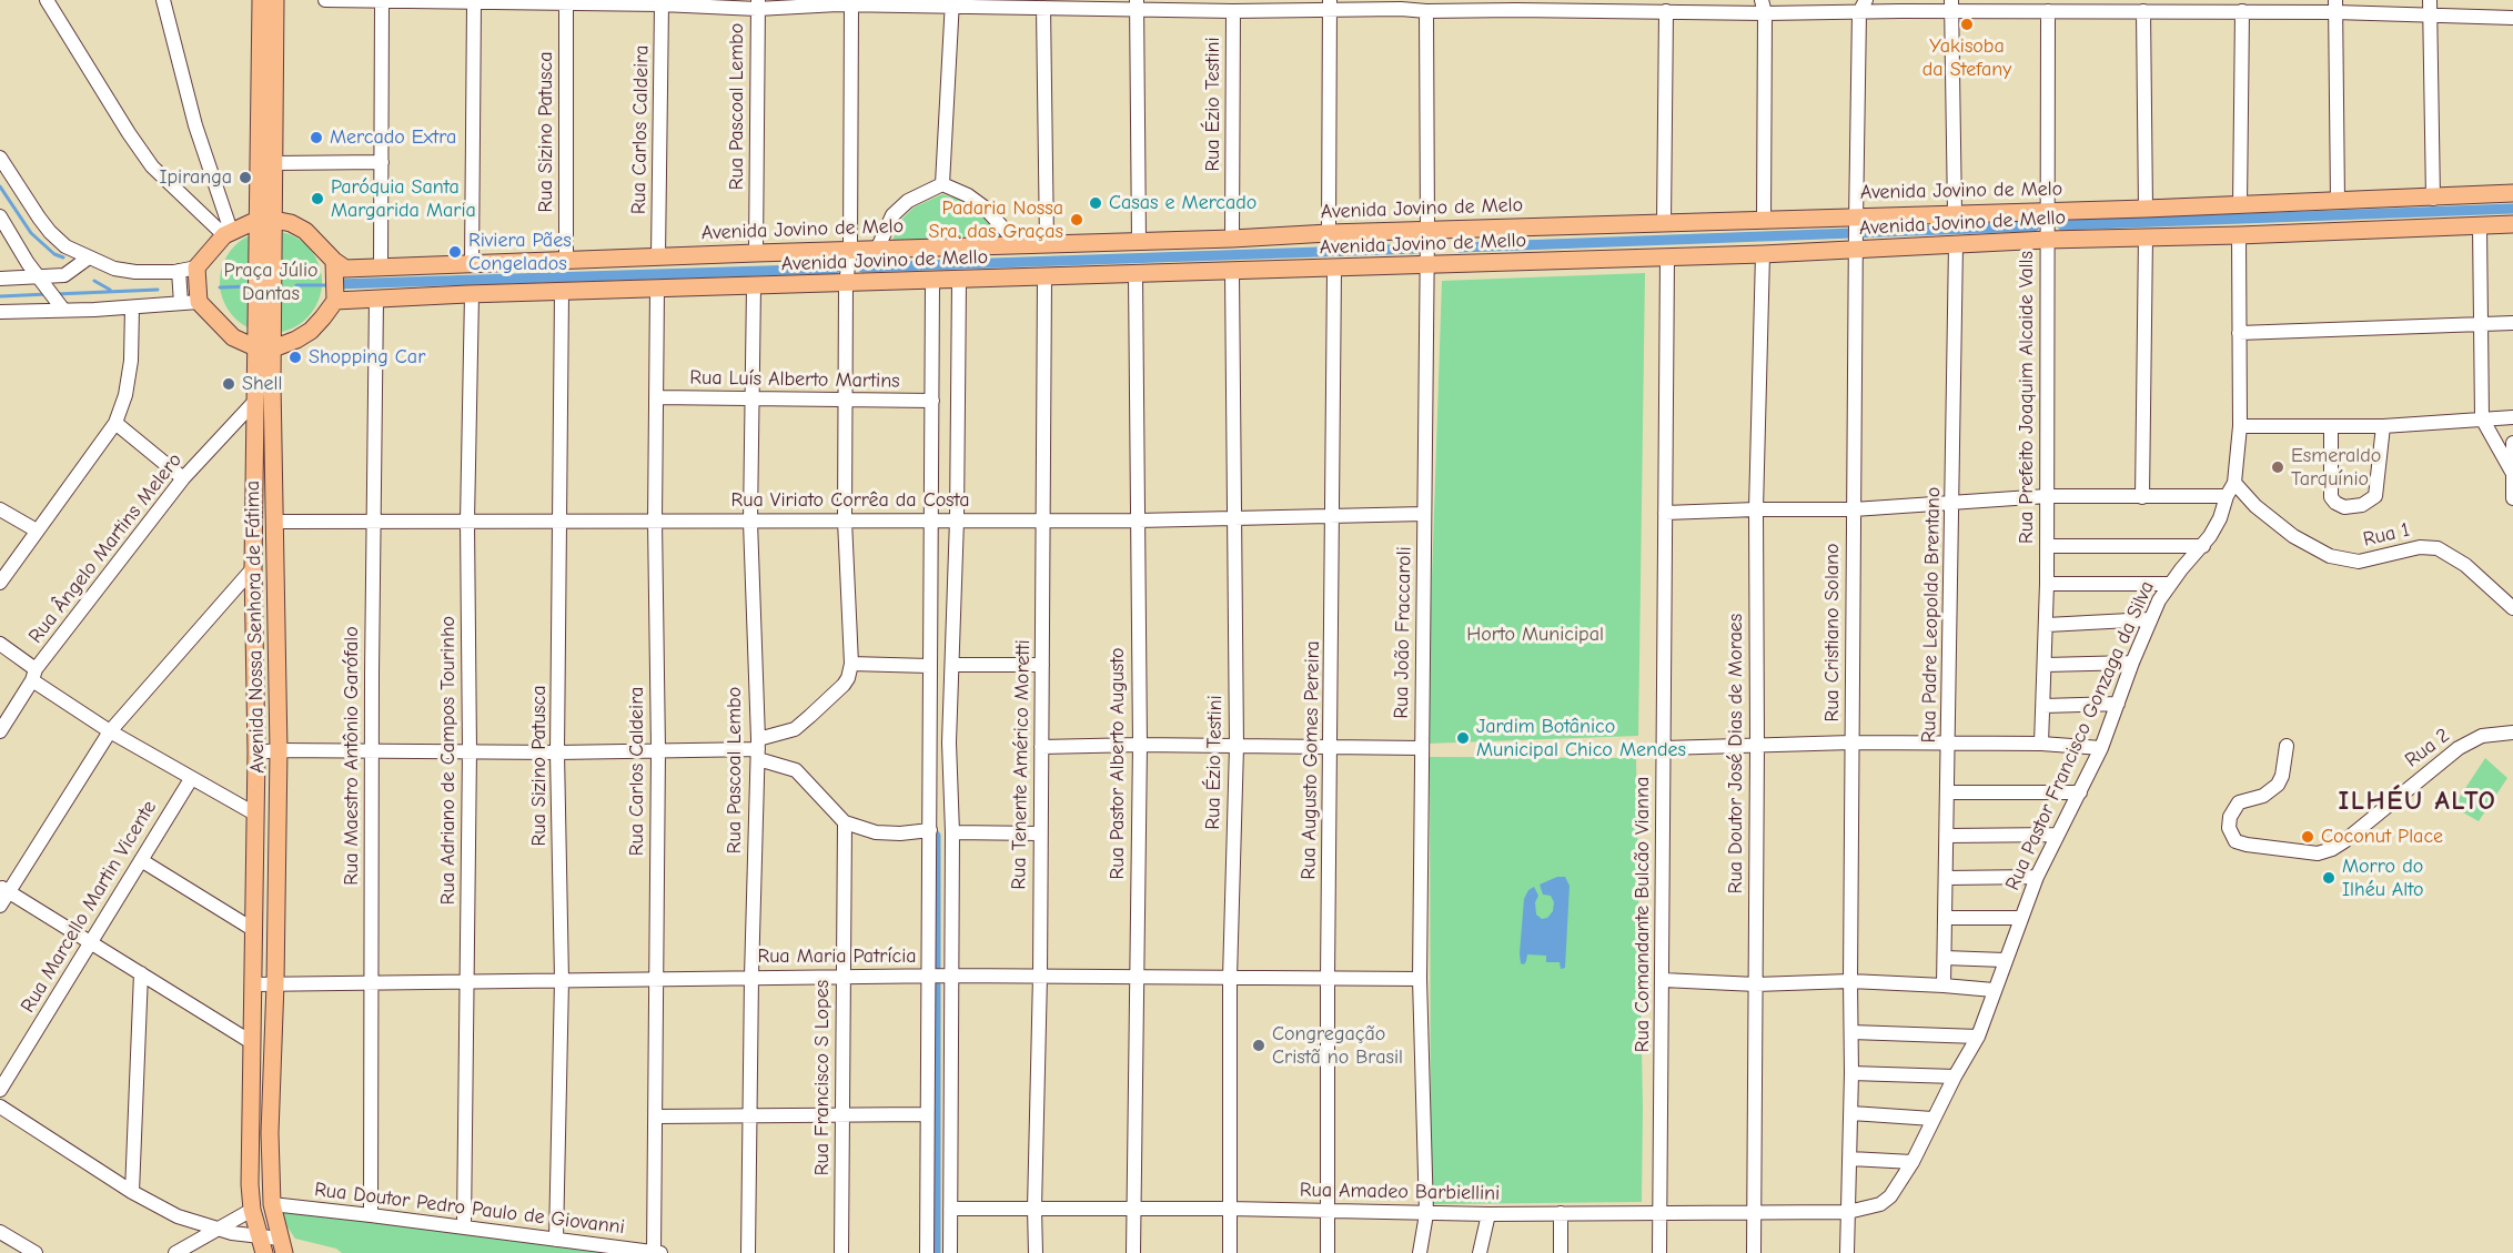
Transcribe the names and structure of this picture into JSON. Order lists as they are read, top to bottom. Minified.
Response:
{"streets":{"main road":["Avenida Jovino de Melo","Avenida Jovino de Mello","Avenida Nossa Senhora de Fátima"],"street":["Rua Ézio Testini","Rua Pascoal Lembo","Rua Carlos Caldeira","Rua Sizino Patusca","Rua Luís Alberto Martins","Rua Prefeito Joaquim Alcaide Valls","Rua Viriato Corrêa da Costa","Rua 1","Rua Ângelo Martins Melero","Rua Padre Leopoldo Brentano","Rua João Fraccaroli","Rua Cristiano Solano","Rua Pastor Francisco Gonzaga da Silva","Rua 2","Rua Doutor José Dias de Moraes","Rua Maestro Antônio Garófalo","Rua Adriano de Campos Tourinho","Rua Augusto Gomes Pereira","Rua Pastor Alberto Augusto","Rua Tenente Américo Moretti","Rua Marcello Martin Vicente","Rua Comandante Bulcão Vianna","Rua Maria Patrícia","Rua Francisco S Lopes","Rua Amadeo Barbiellini","Rua Doutor Pedro Paulo de Giovanni"]},"crossings":[["Rua Ézio Testini","Avenida Jovino de Melo"],["Rua Ézio Testini","Avenida Jovino de Mello"],["Rua Ézio Testini","Rua Viriato Corrêa da Costa"],["Rua Ézio Testini","Rua Maria Patrícia"],["Rua Ézio Testini","Rua Amadeo Barbiellini"],["Rua Pascoal Lembo","Avenida Jovino de Melo"],["Rua Pascoal Lembo","Avenida Jovino de Mello"],["Rua Pascoal Lembo","Rua Luís Alberto Martins"],["Rua Pascoal Lembo","Rua Viriato Corrêa da Costa"],["Rua Pascoal Lembo","Rua Maria Patrícia"],["Rua Carlos Caldeira","Avenida Jovino de Melo"],["Rua Carlos Caldeira","Avenida Jovino de Mello"],["Rua Carlos Caldeira","Rua Luís Alberto Martins"],["Rua Carlos Caldeira","Rua Viriato Corrêa da Costa"],["Rua Carlos Caldeira","Rua Maria Patrícia"],["Rua Carlos Caldeira","Rua Doutor Pedro Paulo de Giovanni"],["Rua Sizino Patusca","Avenida Jovino de Melo"],["Rua Sizino Patusca","Avenida Jovino de Mello"],["Rua Sizino Patusca","Rua Viriato Corrêa da Costa"],["Rua Sizino Patusca","Rua Maria Patrícia"],["Rua Sizino Patusca","Rua Doutor Pedro Paulo de Giovanni"],["Avenida Jovino de Melo","Rua Prefeito Joaquim Alcaide Valls"],["Avenida Jovino de Melo","Rua João Fraccaroli"],["Avenida Jovino de Melo","Rua Cristiano Solano"],["Avenida Jovino de Mello","Rua Prefeito Joaquim Alcaide Valls"],["Avenida Jovino de Mello","Rua Padre Leopoldo Brentano"],["Avenida Jovino de Mello","Rua João Fraccaroli"],["Avenida Jovino de Mello","Rua Cristiano Solano"],["Avenida Jovino de Mello","Rua Doutor José Dias de Moraes"],["Avenida Jovino de Mello","Rua Maestro Antônio Garófalo"],["Avenida Jovino de Mello","Rua Adriano de Campos Tourinho"],["Avenida Jovino de Mello","Rua Augusto Gomes Pereira"],["Avenida Jovino de Mello","Rua Pastor Alberto Augusto"],["Avenida Jovino de Mello","Rua Tenente Américo Moretti"],["Avenida Jovino de Mello","Rua Comandante Bulcão Vianna"],["Rua Viriato Corrêa da Costa","Avenida Nossa Senhora de Fátima"],["Rua Viriato Corrêa da Costa","Rua João Fraccaroli"],["Rua Viriato Corrêa da Costa","Rua Maestro Antônio Garófalo"],["Rua Viriato Corrêa da Costa","Rua Adriano de Campos Tourinho"],["Rua Viriato Corrêa da Costa","Rua Augusto Gomes Pereira"],["Rua Viriato Corrêa da Costa","Rua Pastor Alberto Augusto"],["Rua Viriato Corrêa da Costa","Rua Tenente Américo Moretti"],["Rua 1","Rua Pastor Francisco Gonzaga da Silva"],["Rua Ângelo Martins Melero","Avenida Nossa Senhora de Fátima"],["Avenida Nossa Senhora de Fátima","Rua Maria Patrícia"],["Avenida Nossa Senhora de Fátima","Rua Doutor Pedro Paulo de Giovanni"],["Rua João Fraccaroli","Rua Maria Patrícia"],["Rua João Fraccaroli","Rua Amadeo Barbiellini"],["Rua Cristiano Solano","Rua Amadeo Barbiellini"],["Rua Pastor Francisco Gonzaga da Silva","Rua Amadeo Barbiellini"],["Rua Doutor José Dias de Moraes","Rua Amadeo Barbiellini"],["Rua Maestro Antônio Garófalo","Rua Maria Patrícia"],["Rua Maestro Antônio Garófalo","Rua Doutor Pedro Paulo de Giovanni"],["Rua Adriano de Campos Tourinho","Rua Maria Patrícia"],["Rua Adriano de Campos Tourinho","Rua Doutor Pedro Paulo de Giovanni"],["Rua Augusto Gomes Pereira","Rua Maria Patrícia"],["Rua Augusto Gomes Pereira","Rua Amadeo Barbiellini"],["Rua Pastor Alberto Augusto","Rua Maria Patrícia"],["Rua Pastor Alberto Augusto","Rua Amadeo Barbiellini"],["Rua Tenente Américo Moretti","Rua Maria Patrícia"],["Rua Tenente Américo Moretti","Rua Amadeo Barbiellini"],["Rua Comandante Bulcão Vianna","Rua Amadeo Barbiellini"],["Rua Maria Patrícia","Rua Francisco S Lopes"]],"districts":["ILHÉU ALTO"],"parks":["Praça Júlio Dantas","Horto Municipal"],"places":["Yakisoba da Stefany","Mercado Extra","Ipiranga","Paróquia Santa Margarida Maria","Casas e Mercado","Padaria Nossa Sra. das Graças","Riviera Pães Congelados","Shopping Car","Shell","Esmeraldo Tarquínio","Jardim Botânico Municipal Chico Mendes","Coconut Place","Morro do Ilhéu Alto","Congregação Cristã no Brasil"]}
